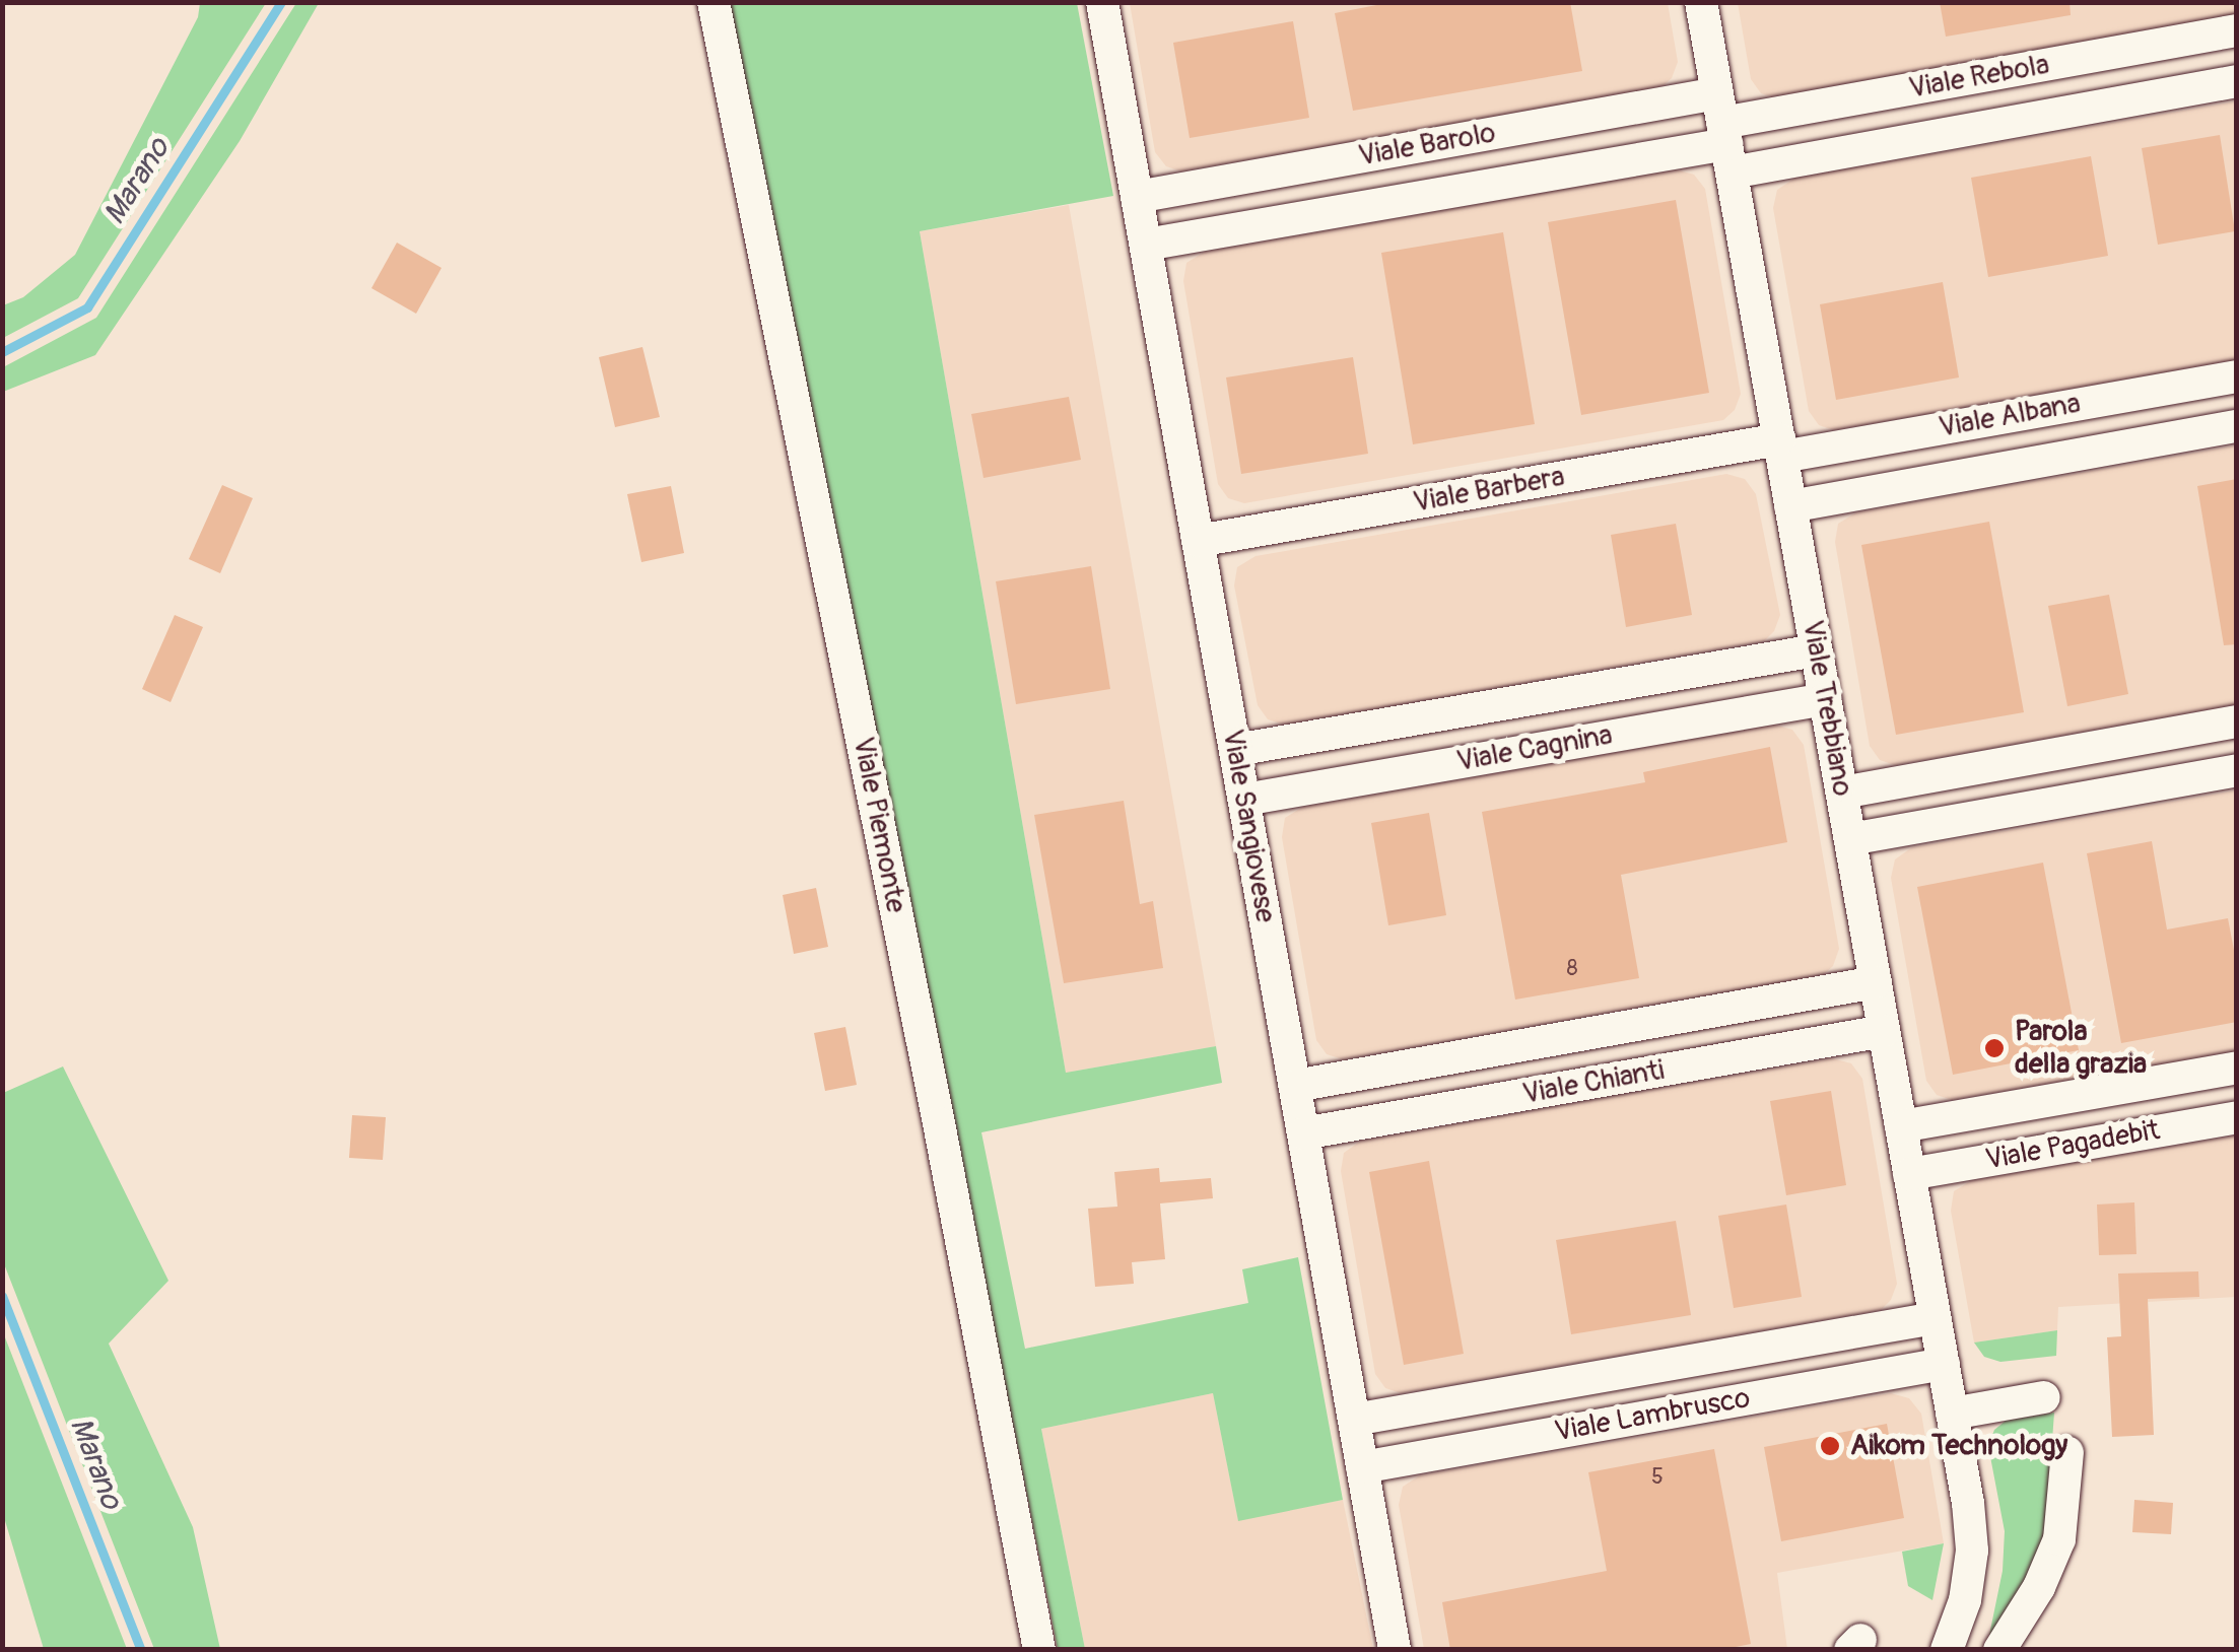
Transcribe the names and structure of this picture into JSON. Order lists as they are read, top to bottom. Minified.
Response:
{"streets":{"street":["Viale Rebola","Viale Barolo","Viale Albana","Viale Barbera","Viale Trebbiano","Viale Cagnina","Viale Piemonte","Viale Sangiovese","Viale Chianti","Viale Pagadebit","Viale Lambrusco"]},"crossings":[["Viale Rebola","Viale Barolo"],["Viale Rebola","Viale Trebbiano"],["Viale Barolo","Viale Trebbiano"],["Viale Barolo","Viale Sangiovese"],["Viale Albana","Viale Barbera"],["Viale Albana","Viale Trebbiano"],["Viale Barbera","Viale Trebbiano"],["Viale Barbera","Viale Sangiovese"],["Viale Trebbiano","Viale Cagnina"],["Viale Trebbiano","Viale Chianti"],["Viale Trebbiano","Viale Pagadebit"],["Viale Trebbiano","Viale Lambrusco"],["Viale Cagnina","Viale Sangiovese"],["Viale Sangiovese","Viale Chianti"],["Viale Sangiovese","Viale Lambrusco"]],"water":["Marano"],"places":["Parola della grazia","Aikom Technology"],"house_numbers":["8","5"]}
